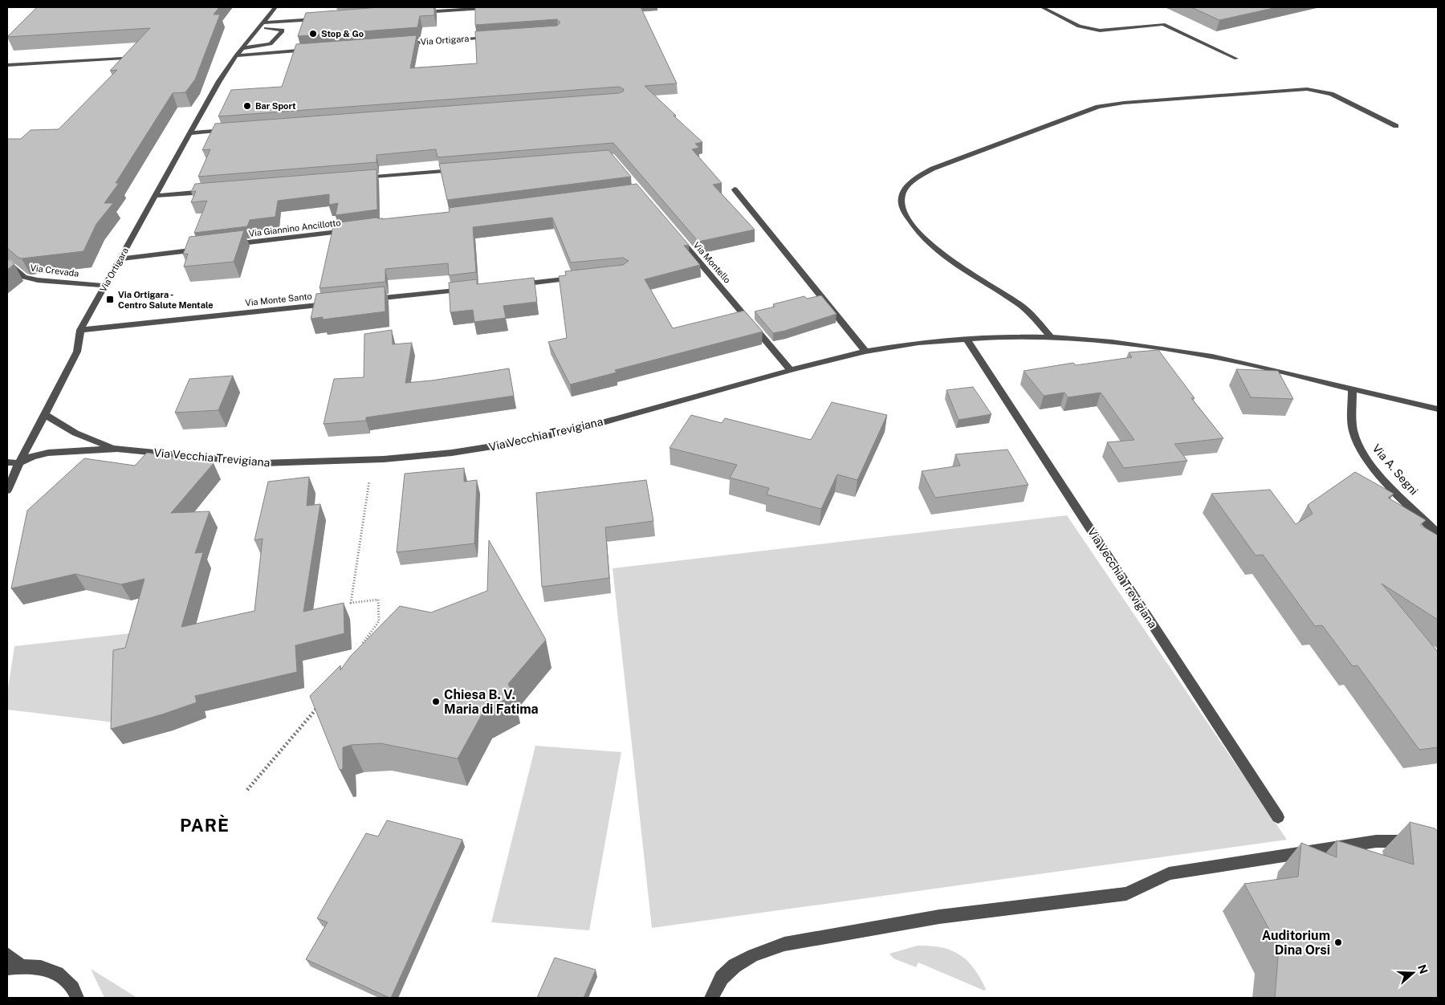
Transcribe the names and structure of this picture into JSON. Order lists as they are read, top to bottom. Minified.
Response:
{"streets":{"street":["Via Ortigara","Via Giannino Ancillotto","Via Montello","Via Crevada","Via Monte Santo","Via Vecchia Trevigiana","Via A. Segni"]},"crossings":[["Via Ortigara","Via Crevada"],["Via Ortigara","Via Monte Santo"],["Via Ortigara","Via Vecchia Trevigiana"],["Via Montello","Via Vecchia Trevigiana"],["Via Vecchia Trevigiana","Via A. Segni"]],"districts":["PARÈ"],"places":{"other":["Stop & Go","Bar Sport","Chiesa B. V. Maria di Fatima","Auditorium Dina Orsi"],"transit":["Via Ortigara - Centro Salute Mentale"]},"north":"right"}
